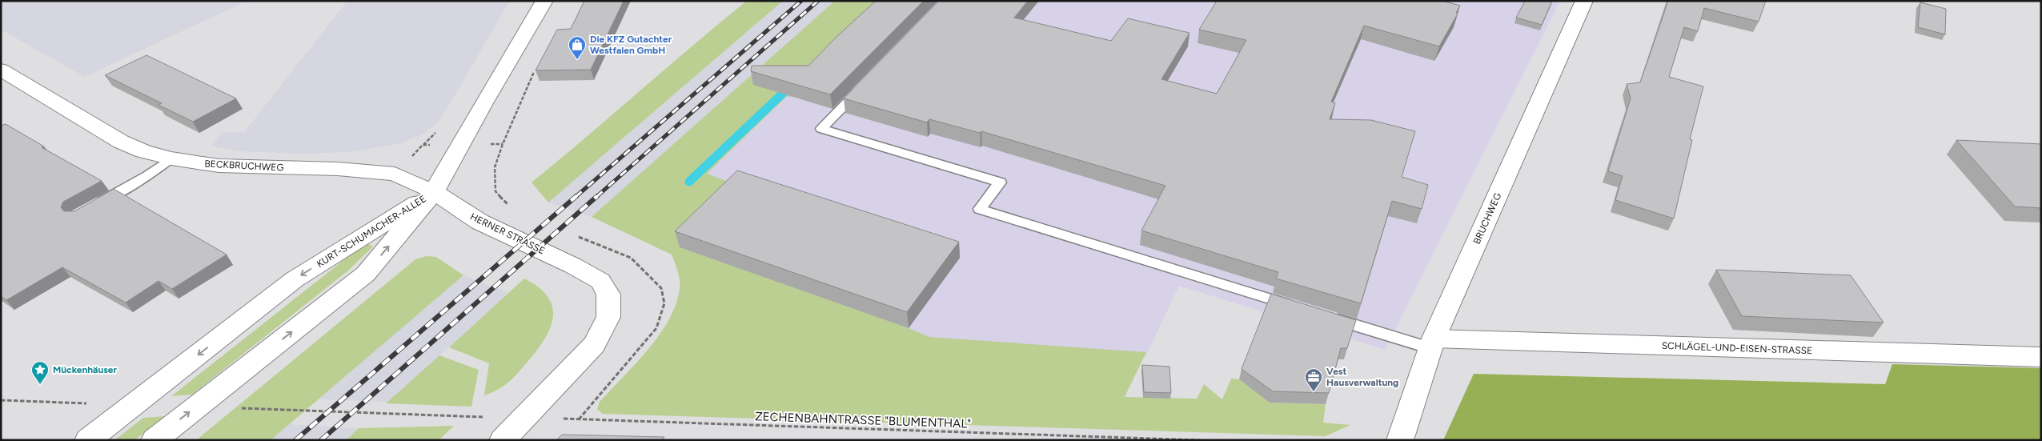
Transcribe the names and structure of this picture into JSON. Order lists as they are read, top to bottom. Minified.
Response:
{"streets":{"street":["BECKBRUCHWEG","BRUCHWEG","KURT-SCHUMACHER-ALLEE","HERNER STRASSE","SCHLÄGEL-UND-EISEN-STRASSE"],"path":["ZECHENBAHNTRASSE \"BLUMENTHAL\""]},"crossings":[["BECKBRUCHWEG","KURT-SCHUMACHER-ALLEE"],["BECKBRUCHWEG","HERNER STRASSE"],["BRUCHWEG","SCHLÄGEL-UND-EISEN-STRASSE"],["KURT-SCHUMACHER-ALLEE","HERNER STRASSE"],["KURT-SCHUMACHER-ALLEE","ZECHENBAHNTRASSE \"BLUMENTHAL\""],["HERNER STRASSE","ZECHENBAHNTRASSE \"BLUMENTHAL\""]],"places":{"shop":["Die KFZ Gutachter Westfalen GmbH"],"place":["Mückenhäuser"],"office":["Vest Hausverwaltung"]}}
